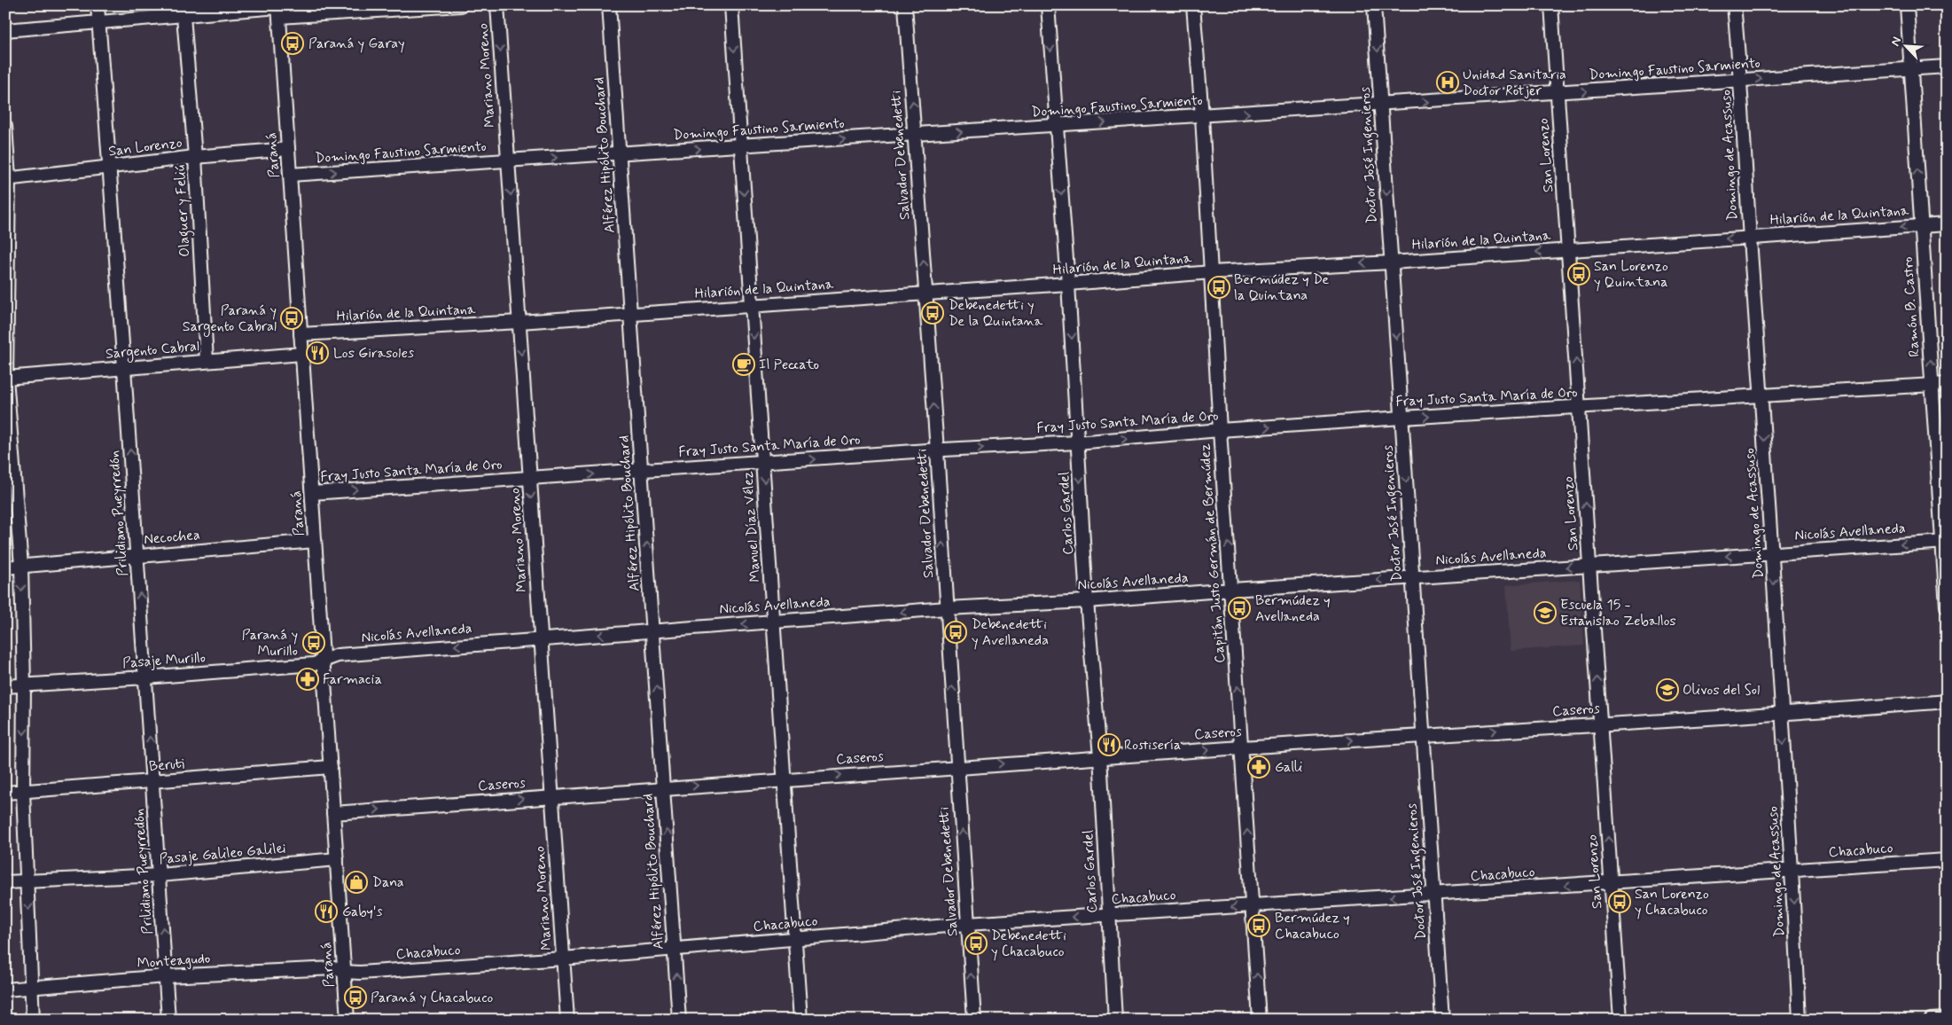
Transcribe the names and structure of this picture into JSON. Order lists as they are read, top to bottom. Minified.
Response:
{"streets":{"street":["Domingo Faustino Sarmiento","Mariano Moreno","San Lorenzo","Paraná","Alférez Hipólito Bouchard","Salvador Debenedetti","Doctor José Ingenieros","Domingo de Acassuso","Olaguer y Feliú","Hilarión de la Quintana","Ramón B. Castro","Sargento Cabral","Fray Justo Santa María de Oro","Prilidiano Pueyrredón","Carlos Gardel","Manuel Díaz Vélez","Nicolás Avellaneda","Necochea","Capitán Justo Germán de Bermúdez","Pasaje Murillo","Caseros","Beruti","Chacabuco","Pasaje Galileo Galilei","Monteagudo"]},"crossings":[["Domingo Faustino Sarmiento","Mariano Moreno"],["Domingo Faustino Sarmiento","San Lorenzo"],["Domingo Faustino Sarmiento","Paraná"],["Domingo Faustino Sarmiento","Alférez Hipólito Bouchard"],["Domingo Faustino Sarmiento","Salvador Debenedetti"],["Domingo Faustino Sarmiento","Doctor José Ingenieros"],["Domingo Faustino Sarmiento","Domingo de Acassuso"],["Domingo Faustino Sarmiento","Ramón B. Castro"],["Domingo Faustino Sarmiento","Carlos Gardel"],["Domingo Faustino Sarmiento","Manuel Díaz Vélez"],["Domingo Faustino Sarmiento","Capitán Justo Germán de Bermúdez"],["Mariano Moreno","Hilarión de la Quintana"],["Mariano Moreno","Fray Justo Santa María de Oro"],["Mariano Moreno","Nicolás Avellaneda"],["Mariano Moreno","Caseros"],["Mariano Moreno","Chacabuco"],["San Lorenzo","Paraná"],["San Lorenzo","Olaguer y Feliú"],["San Lorenzo","Hilarión de la Quintana"],["San Lorenzo","Fray Justo Santa María de Oro"],["San Lorenzo","Prilidiano Pueyrredón"],["San Lorenzo","Nicolás Avellaneda"],["San Lorenzo","Caseros"],["San Lorenzo","Chacabuco"],["Paraná","Hilarión de la Quintana"],["Paraná","Sargento Cabral"],["Paraná","Fray Justo Santa María de Oro"],["Paraná","Nicolás Avellaneda"],["Paraná","Necochea"],["Paraná","Pasaje Murillo"],["Paraná","Caseros"],["Paraná","Beruti"],["Paraná","Chacabuco"],["Paraná","Pasaje Galileo Galilei"],["Paraná","Monteagudo"],["Alférez Hipólito Bouchard","Hilarión de la Quintana"],["Alférez Hipólito Bouchard","Fray Justo Santa María de Oro"],["Alférez Hipólito Bouchard","Nicolás Avellaneda"],["Alférez Hipólito Bouchard","Caseros"],["Alférez Hipólito Bouchard","Chacabuco"],["Salvador Debenedetti","Hilarión de la Quintana"],["Salvador Debenedetti","Fray Justo Santa María de Oro"],["Salvador Debenedetti","Nicolás Avellaneda"],["Salvador Debenedetti","Caseros"],["Salvador Debenedetti","Chacabuco"],["Doctor José Ingenieros","Hilarión de la Quintana"],["Doctor José Ingenieros","Fray Justo Santa María de Oro"],["Doctor José Ingenieros","Nicolás Avellaneda"],["Doctor José Ingenieros","Caseros"],["Doctor José Ingenieros","Chacabuco"],["Domingo de Acassuso","Hilarión de la Quintana"],["Domingo de Acassuso","Fray Justo Santa María de Oro"],["Domingo de Acassuso","Nicolás Avellaneda"],["Domingo de Acassuso","Caseros"],["Domingo de Acassuso","Chacabuco"],["Olaguer y Feliú","Sargento Cabral"],["Hilarión de la Quintana","Ramón B. Castro"],["Hilarión de la Quintana","Carlos Gardel"],["Hilarión de la Quintana","Manuel Díaz Vélez"],["Hilarión de la Quintana","Capitán Justo Germán de Bermúdez"],["Ramón B. Castro","Fray Justo Santa María de Oro"],["Ramón B. Castro","Nicolás Avellaneda"],["Sargento Cabral","Prilidiano Pueyrredón"],["Fray Justo Santa María de Oro","Carlos Gardel"],["Fray Justo Santa María de Oro","Manuel Díaz Vélez"],["Fray Justo Santa María de Oro","Capitán Justo Germán de Bermúdez"],["Prilidiano Pueyrredón","Necochea"],["Prilidiano Pueyrredón","Pasaje Murillo"],["Prilidiano Pueyrredón","Beruti"],["Prilidiano Pueyrredón","Pasaje Galileo Galilei"],["Prilidiano Pueyrredón","Monteagudo"],["Carlos Gardel","Nicolás Avellaneda"],["Carlos Gardel","Caseros"],["Carlos Gardel","Chacabuco"],["Manuel Díaz Vélez","Nicolás Avellaneda"],["Manuel Díaz Vélez","Caseros"],["Manuel Díaz Vélez","Chacabuco"],["Nicolás Avellaneda","Capitán Justo Germán de Bermúdez"],["Nicolás Avellaneda","Pasaje Murillo"],["Capitán Justo Germán de Bermúdez","Caseros"],["Capitán Justo Germán de Bermúdez","Chacabuco"],["Chacabuco","Monteagudo"]],"one_way":["Domingo Faustino Sarmiento","Mariano Moreno","San Lorenzo","Alférez Hipólito Bouchard","Salvador Debenedetti","Doctor José Ingenieros","Domingo de Acassuso","Hilarión de la Quintana","Ramón B. Castro","Fray Justo Santa María de Oro","Prilidiano Pueyrredón","Carlos Gardel","Manuel Díaz Vélez","Nicolás Avellaneda","Capitán Justo Germán de Bermúdez","Caseros","Chacabuco"],"places":{"bus stop":["Paraná y Garay","San Lorenzo y Quintana","Bermúdez y De la Quintana","Debenedetti y De la Quintana","Paraná y Sargento Cabral","Bermúdez y Avellaneda","Debenedetti y Avellaneda","Paraná y Murillo","San Lorenzo y Chacabuco","Bermúdez y Chacabuco","Debenedetti y Chacabuco","Paraná y Chacabuco"],"hospital":["Unidad Sanitaria Doctor Rotjer"],"restaurant":["Los Girasoles","Rostisería","Gaby's"],"cafe":["Il Peccato"],"school or university":["Escuela 15 - Estanislao Zeballos","Olivos del Sol"],"pharmacy":["Farmacia","Galli"],"shop":["Dana"]},"north":"top left"}
